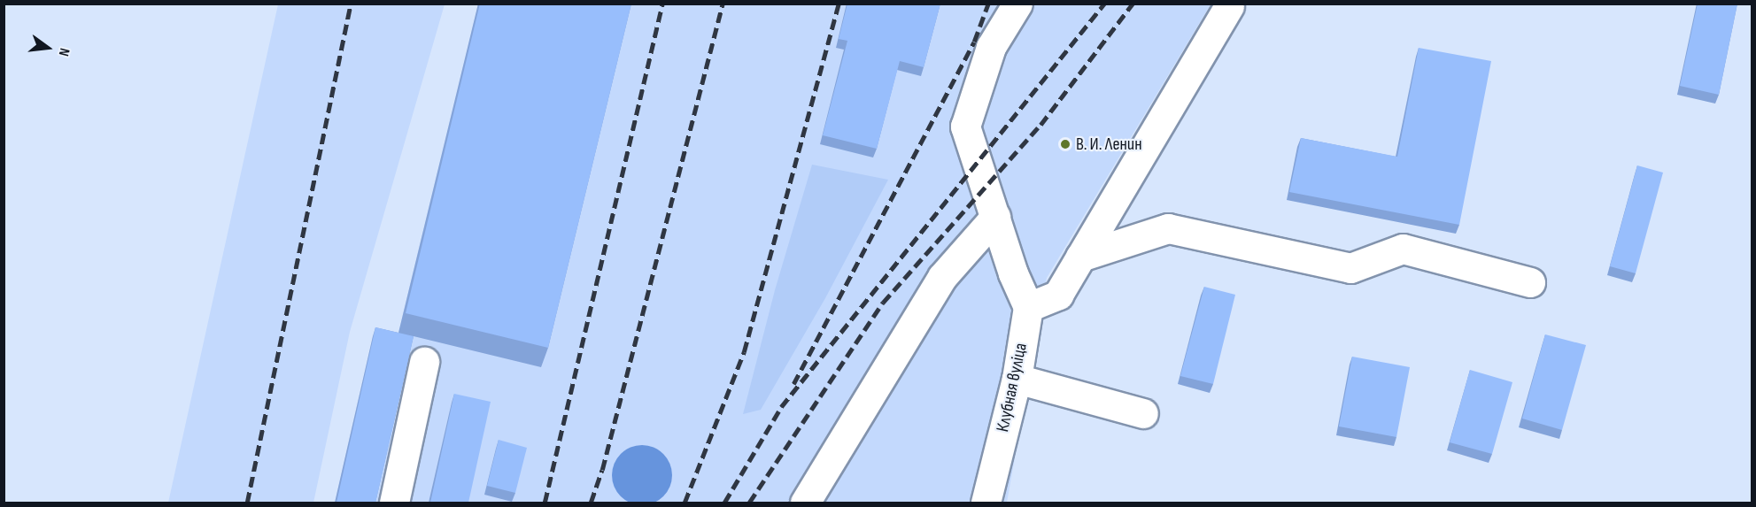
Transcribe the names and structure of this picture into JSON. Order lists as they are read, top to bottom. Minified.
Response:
{"streets":{"street":["Клубная вуліца"]},"places":["В. И. Ленин"],"north":"right"}
